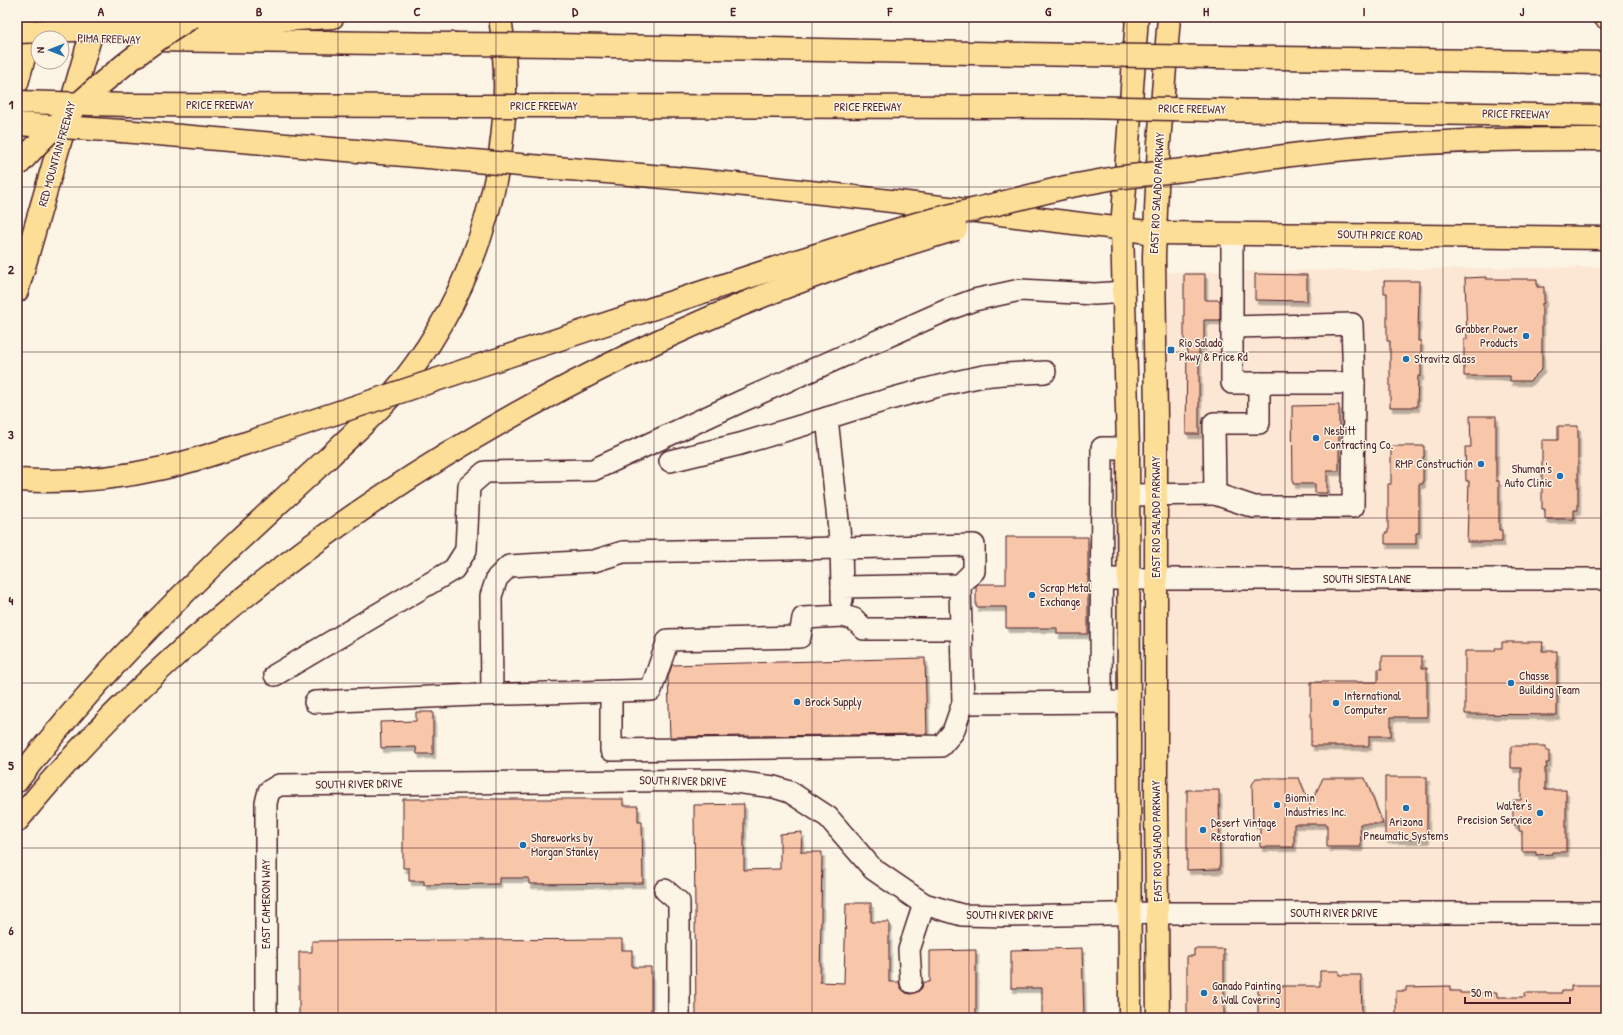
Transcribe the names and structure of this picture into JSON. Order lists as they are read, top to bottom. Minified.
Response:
{"streets":{"main road":["PIMA FREEWAY","PRICE FREEWAY","RED MOUNTAIN FREEWAY","EAST RIO SALADO PARKWAY","SOUTH PRICE ROAD"],"street":["SOUTH SIESTA LANE","SOUTH RIVER DRIVE","EAST CAMERON WAY"]},"crossings":[["EAST RIO SALADO PARKWAY","SOUTH PRICE ROAD"],["EAST RIO SALADO PARKWAY","SOUTH SIESTA LANE"],["EAST RIO SALADO PARKWAY","SOUTH RIVER DRIVE"],["SOUTH RIVER DRIVE","EAST CAMERON WAY"]],"places":{"other":["Grabber Power Products","Stravitz Glass","Nesbitt Contracting Co.","RMP Construction","Shuman's Auto Clinic","Scrap Metal Exchange","Chasse Building Team","Brock Supply","International Computer","Biomin Industries Inc.","Arizona Pneumatic Systems","Walter's Precision Service","Desert Vintage Restoration","Shareworks by Morgan Stanley","Ganado Painting & Wall Covering"],"transit":["Rio Salado Pkwy & Price Rd"]},"scale_bar":"50 m","north":"left","grid":{"columns":["A","B","C","D","E","F","G","H","I","J"],"rows":["1","2","3","4","5","6"]}}
